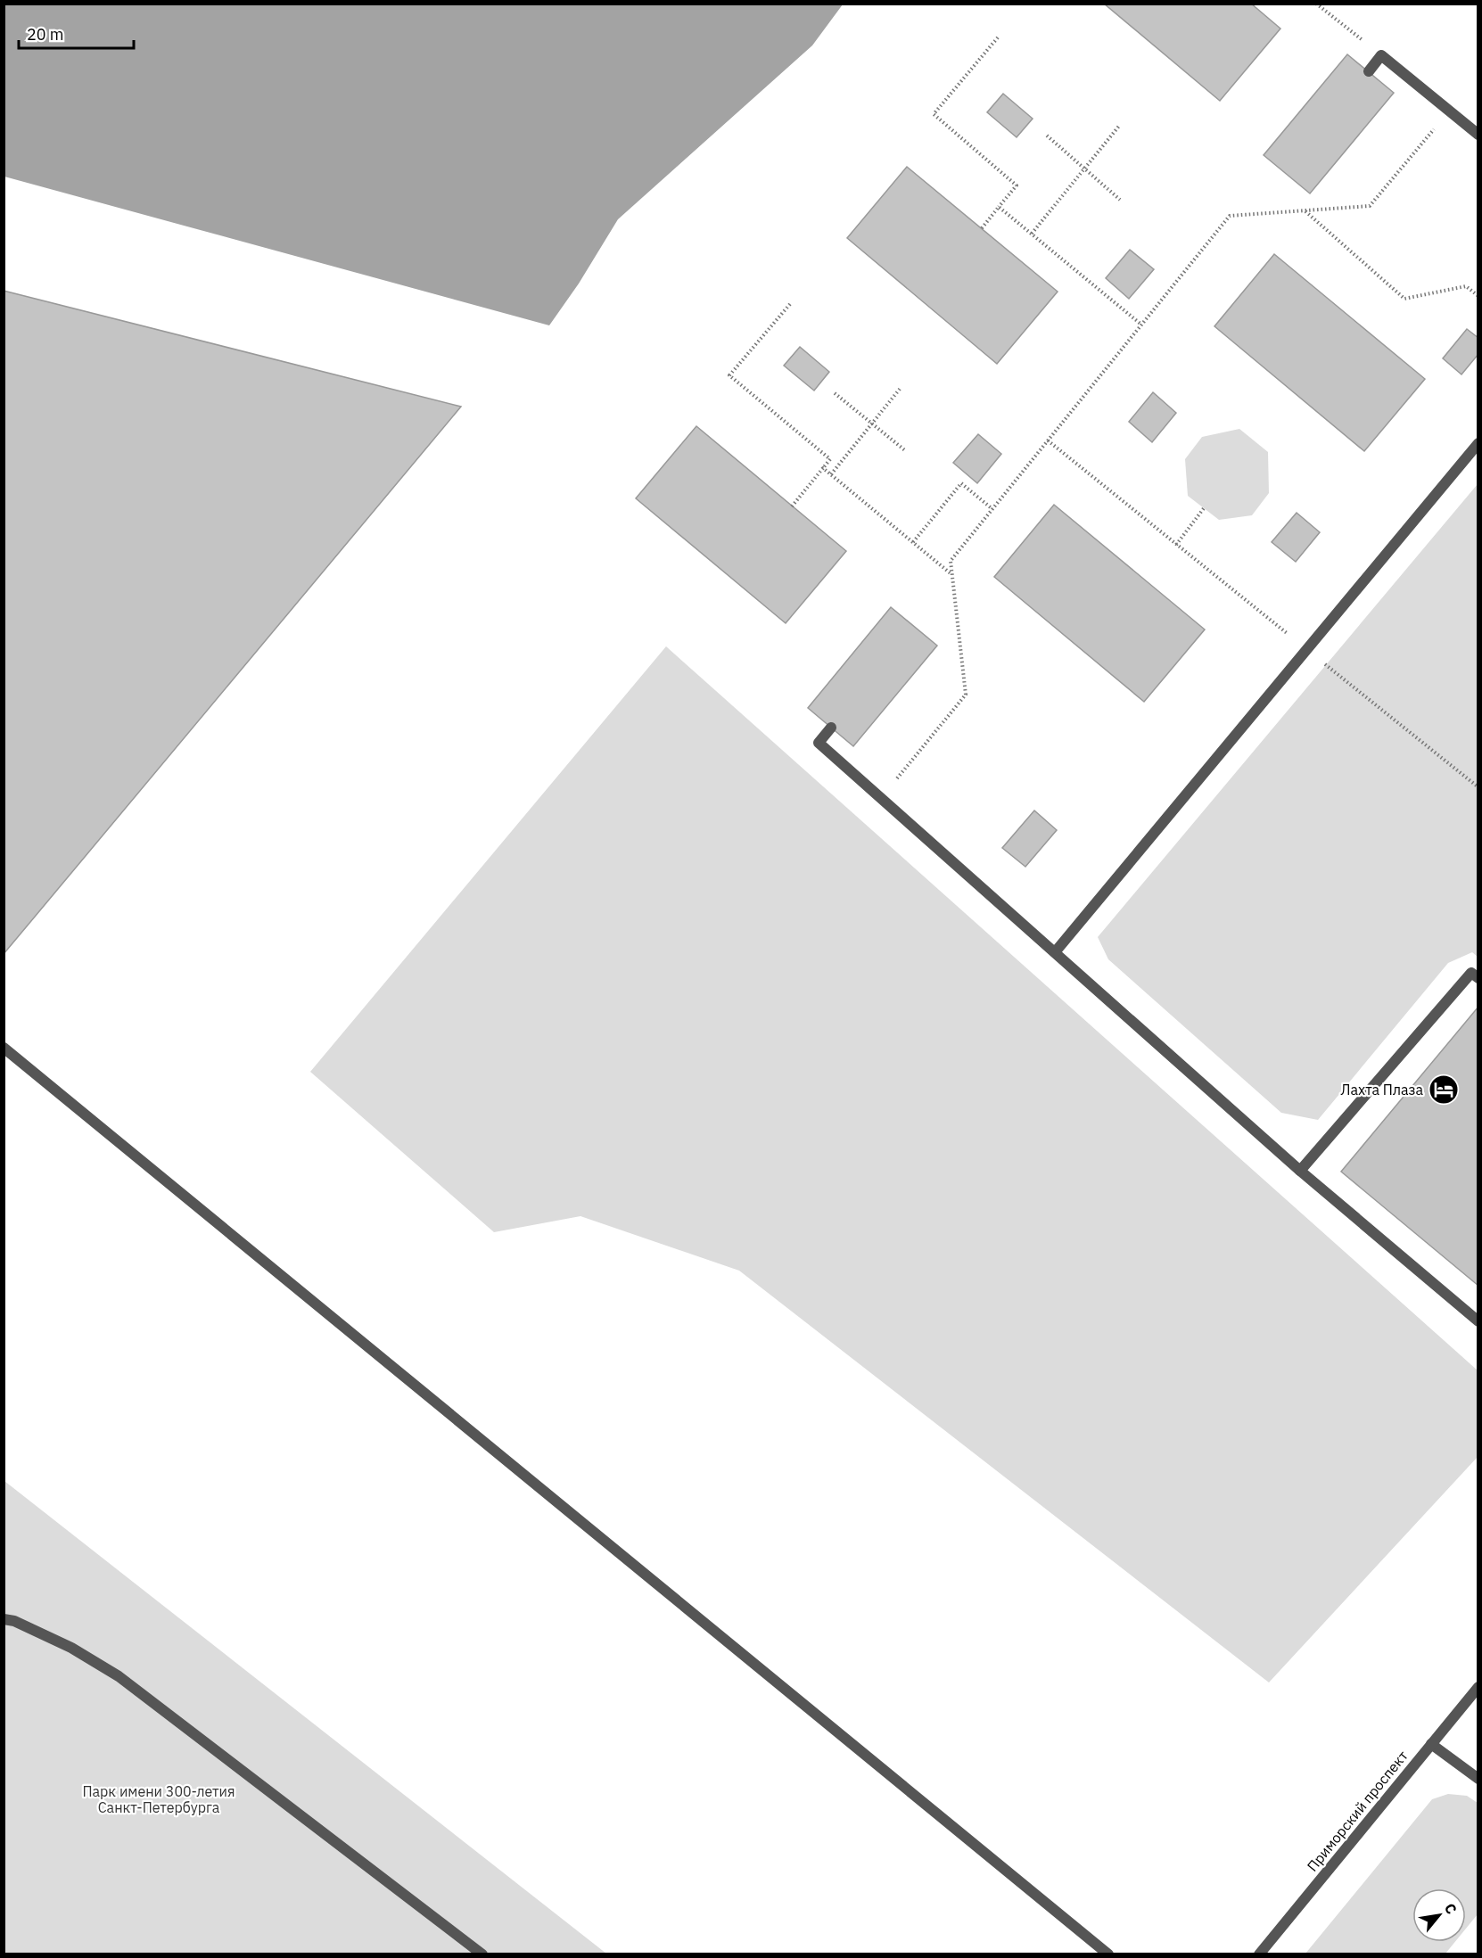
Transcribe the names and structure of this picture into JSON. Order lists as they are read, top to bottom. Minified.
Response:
{"streets":{"street":["Приморский проспект"]},"parks":["Парк имени 300-летия Санкт-Петербурга"],"places":{"hotel":["Лахта Плаза"]},"scale_bar":"20 m","north":"top right"}
